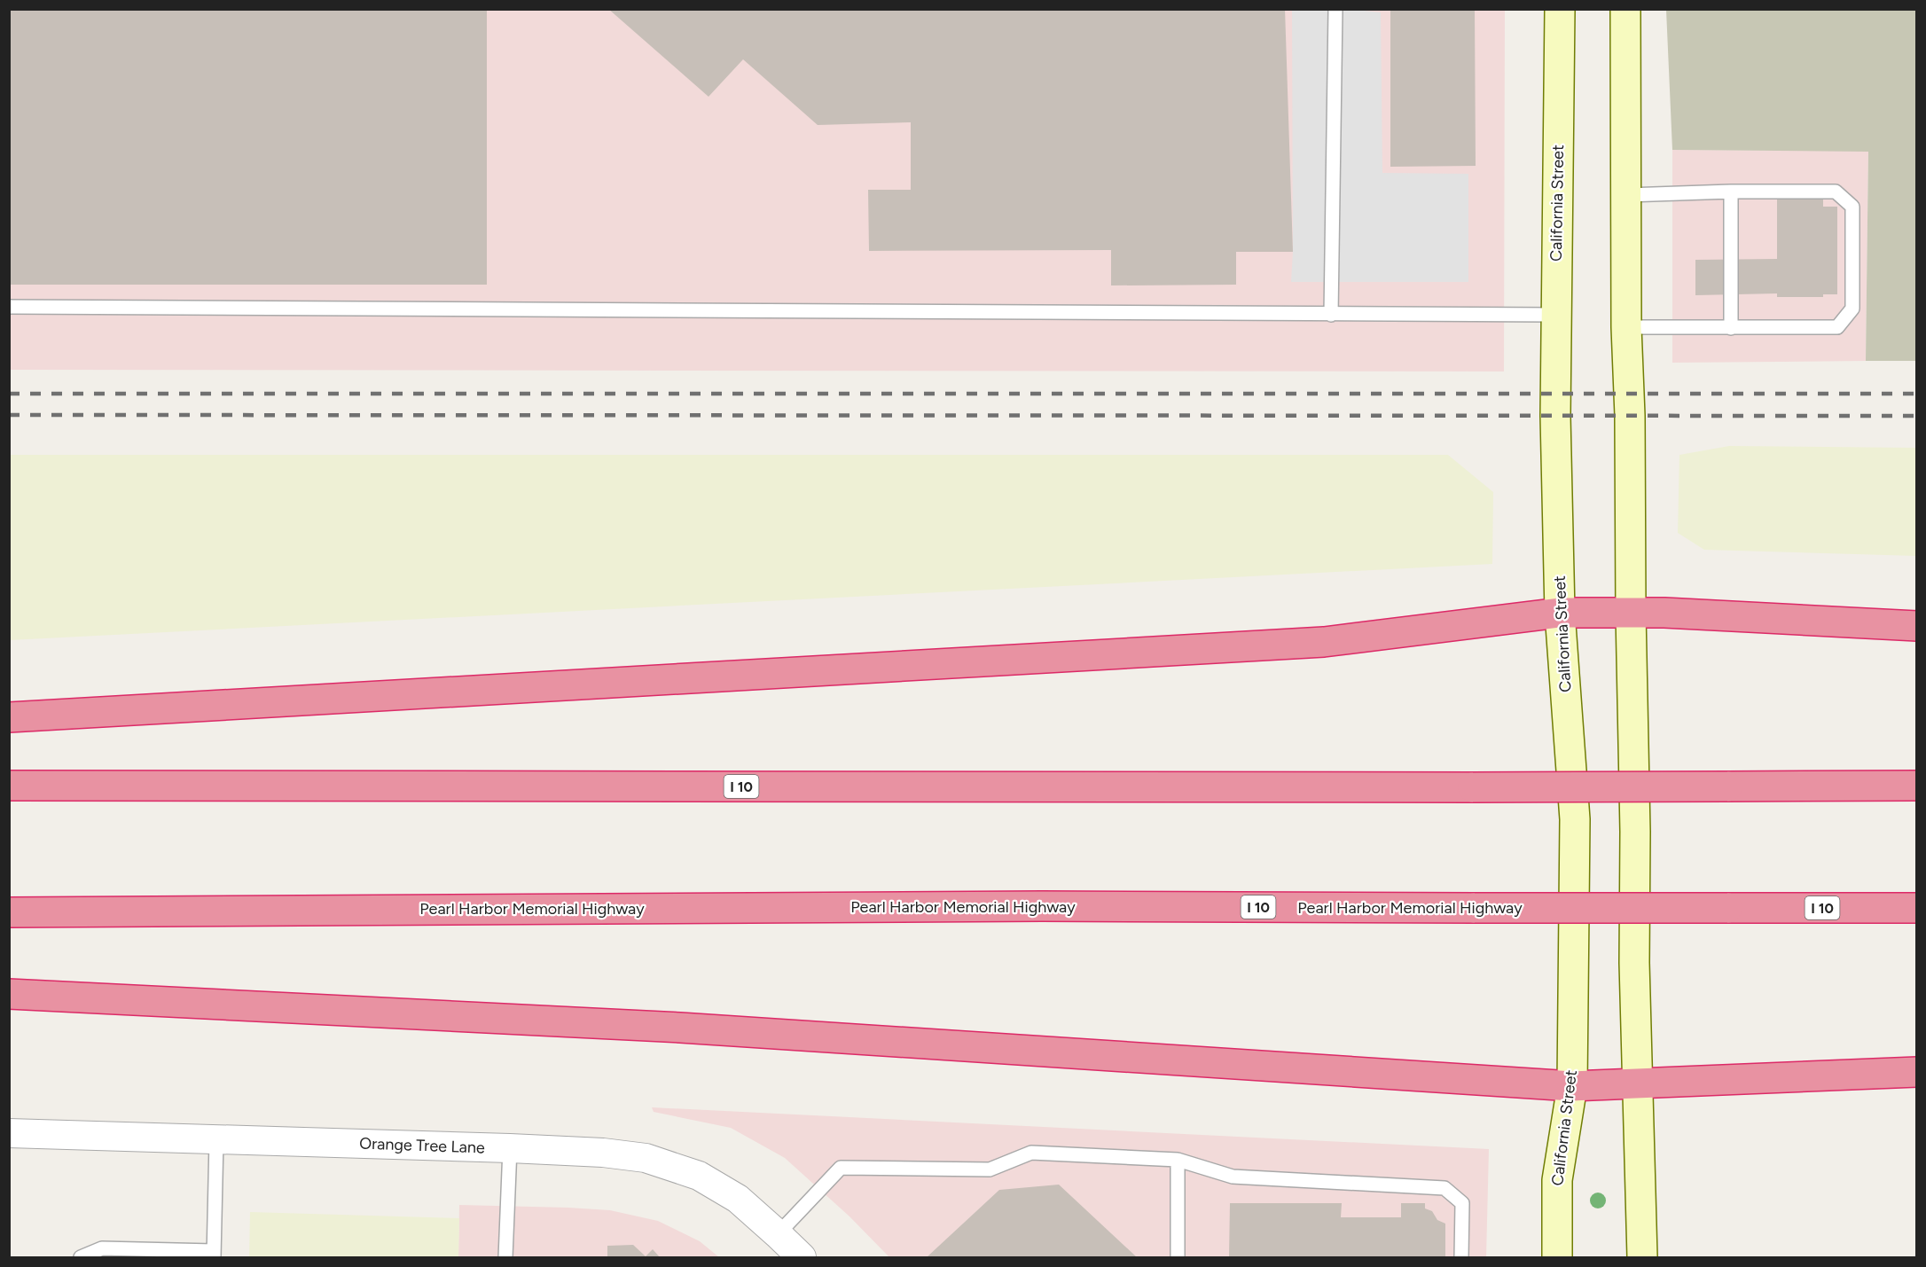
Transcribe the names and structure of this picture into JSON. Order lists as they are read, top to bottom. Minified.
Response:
{"streets":{"highway":["I 10","Pearl Harbor Memorial Highway"],"main road":["California Street"],"street":["Orange Tree Lane"]}}
